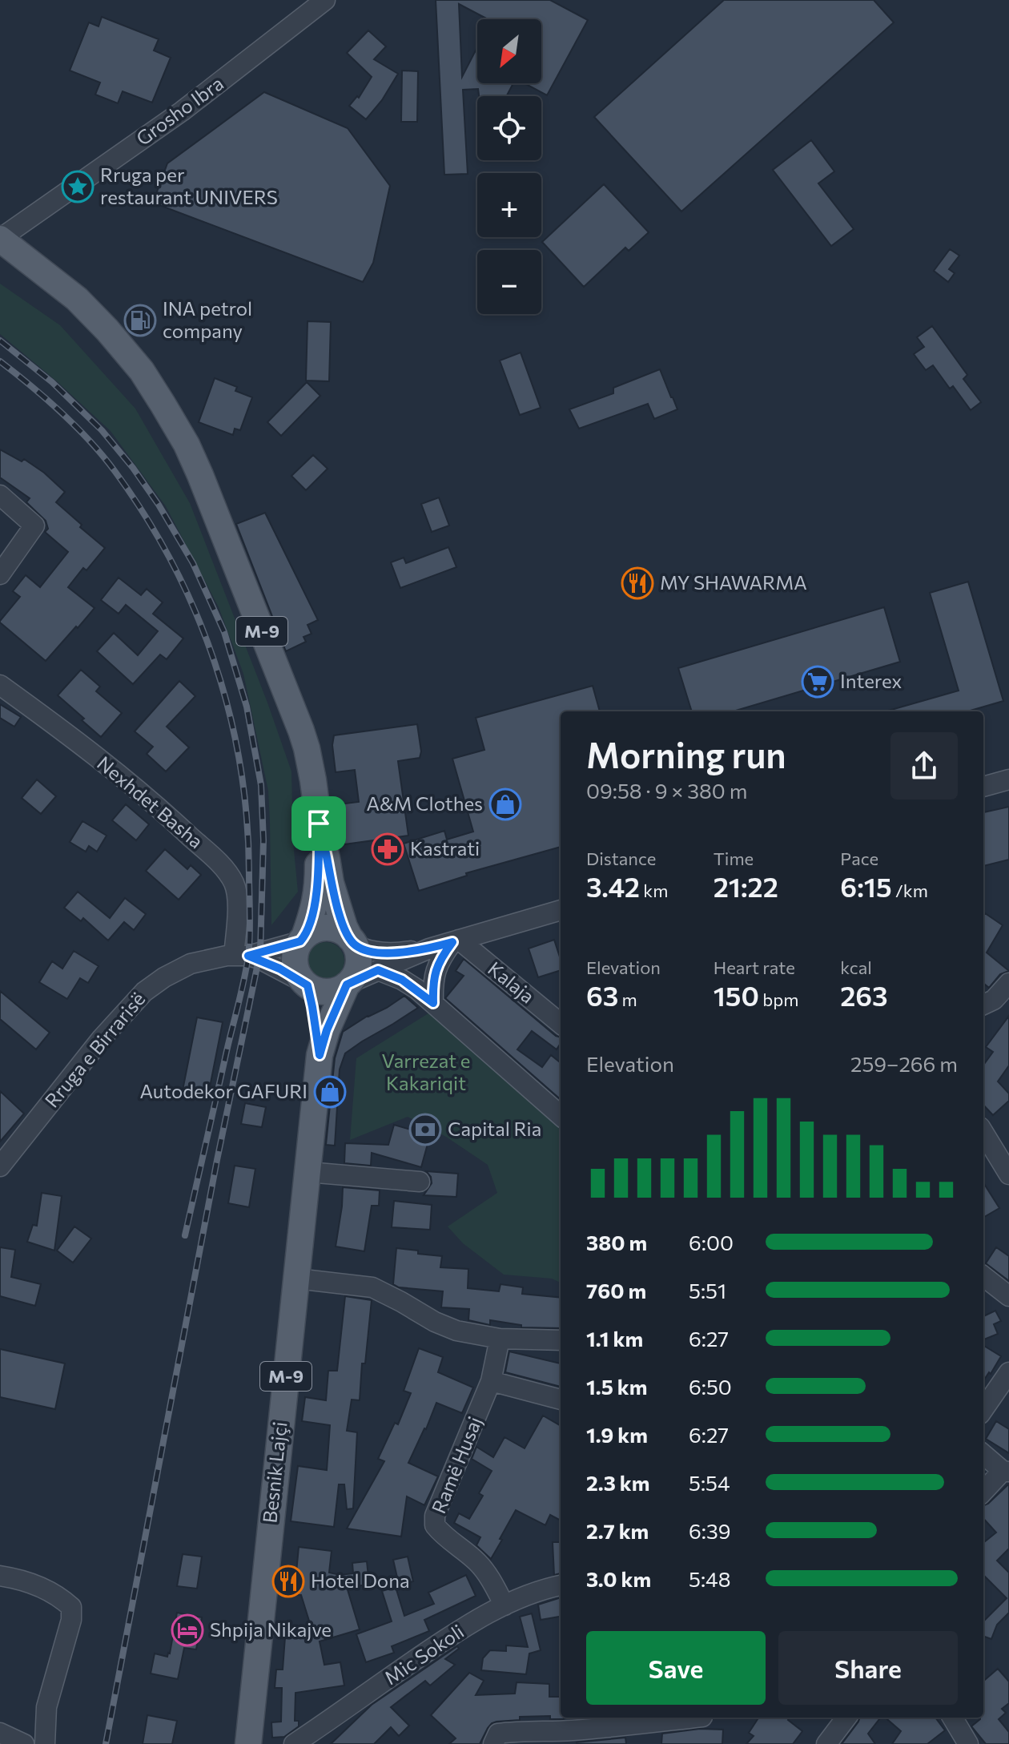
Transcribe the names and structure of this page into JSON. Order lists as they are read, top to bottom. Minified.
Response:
{"streets":{"main road":["M-9","Besnik Lajçi"],"street":["Grosho Ibra","Nexhdet Basha","Kalaja","Rruga e Birrarisë","Ramë Husaj","Mic Sokoli"]},"crossings":[["Grosho Ibra","M-9"],["M-9","Rruga e Birrarisë"],["M-9","Besnik Lajçi"],["Nexhdet Basha","Rruga e Birrarisë"],["Rruga e Birrarisë","Besnik Lajçi"],["Ramë Husaj","Mic Sokoli"]],"parks":["Varrezat e Kakariqit"],"places":{"place":["Rruga per restaurant UNIVERS"],"fuel station":["INA petrol company"],"restaurant":["MY SHAWARMA","Hotel Dona"],"supermarket":["Interex"],"shop":["A&M Clothes","Autodekor GAFURI"],"pharmacy":["Kastrati"],"bank":["Capital Ria"],"hotel":["Shpija Nikajve"]},"north":"bottom left","page":{"map_buttons":["+","−"],"heading":["Morning run","09:58 · 9 × 380 m"],"stats":[["Distance","3.42 km"],["Time","21:22"],["Pace","6:15 /km"],["Elevation","63 m"],["Heart rate","150 bpm"],["kcal","263"]],"chart":["Elevation","259–266 m"],"list":[{"name":"380 m","note":"6:00"},{"name":"760 m","note":"5:51"},{"name":"1.1 km","note":"6:27"},{"name":"1.5 km","note":"6:50"},{"name":"1.9 km","note":"6:27"},{"name":"2.3 km","note":"5:54"},{"name":"2.7 km","note":"6:39"},{"name":"3.0 km","note":"5:48"}],"buttons":["Save","Share"]}}
